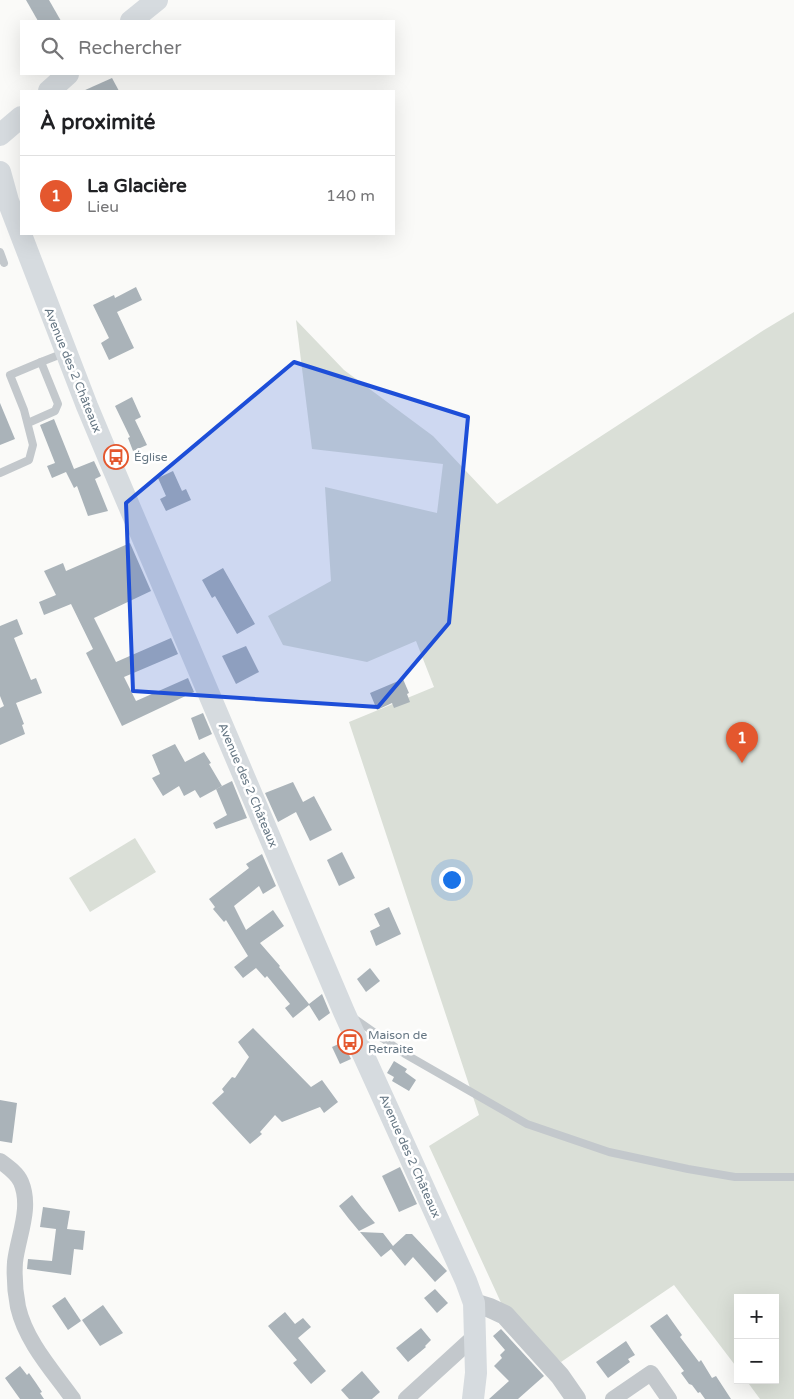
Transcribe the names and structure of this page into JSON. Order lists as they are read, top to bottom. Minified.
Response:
{"streets":{"main road":["Avenue des 2 Châteaux"]},"places":{"bus stop":["Église","Maison de Retraite"]},"page":{"search":"Rechercher","heading":"À proximité","list":[{"mark":"1","name":"La Glacière","note":"Lieu","value":"140 m"}],"pins":"1","map_buttons":["+","−"]}}
